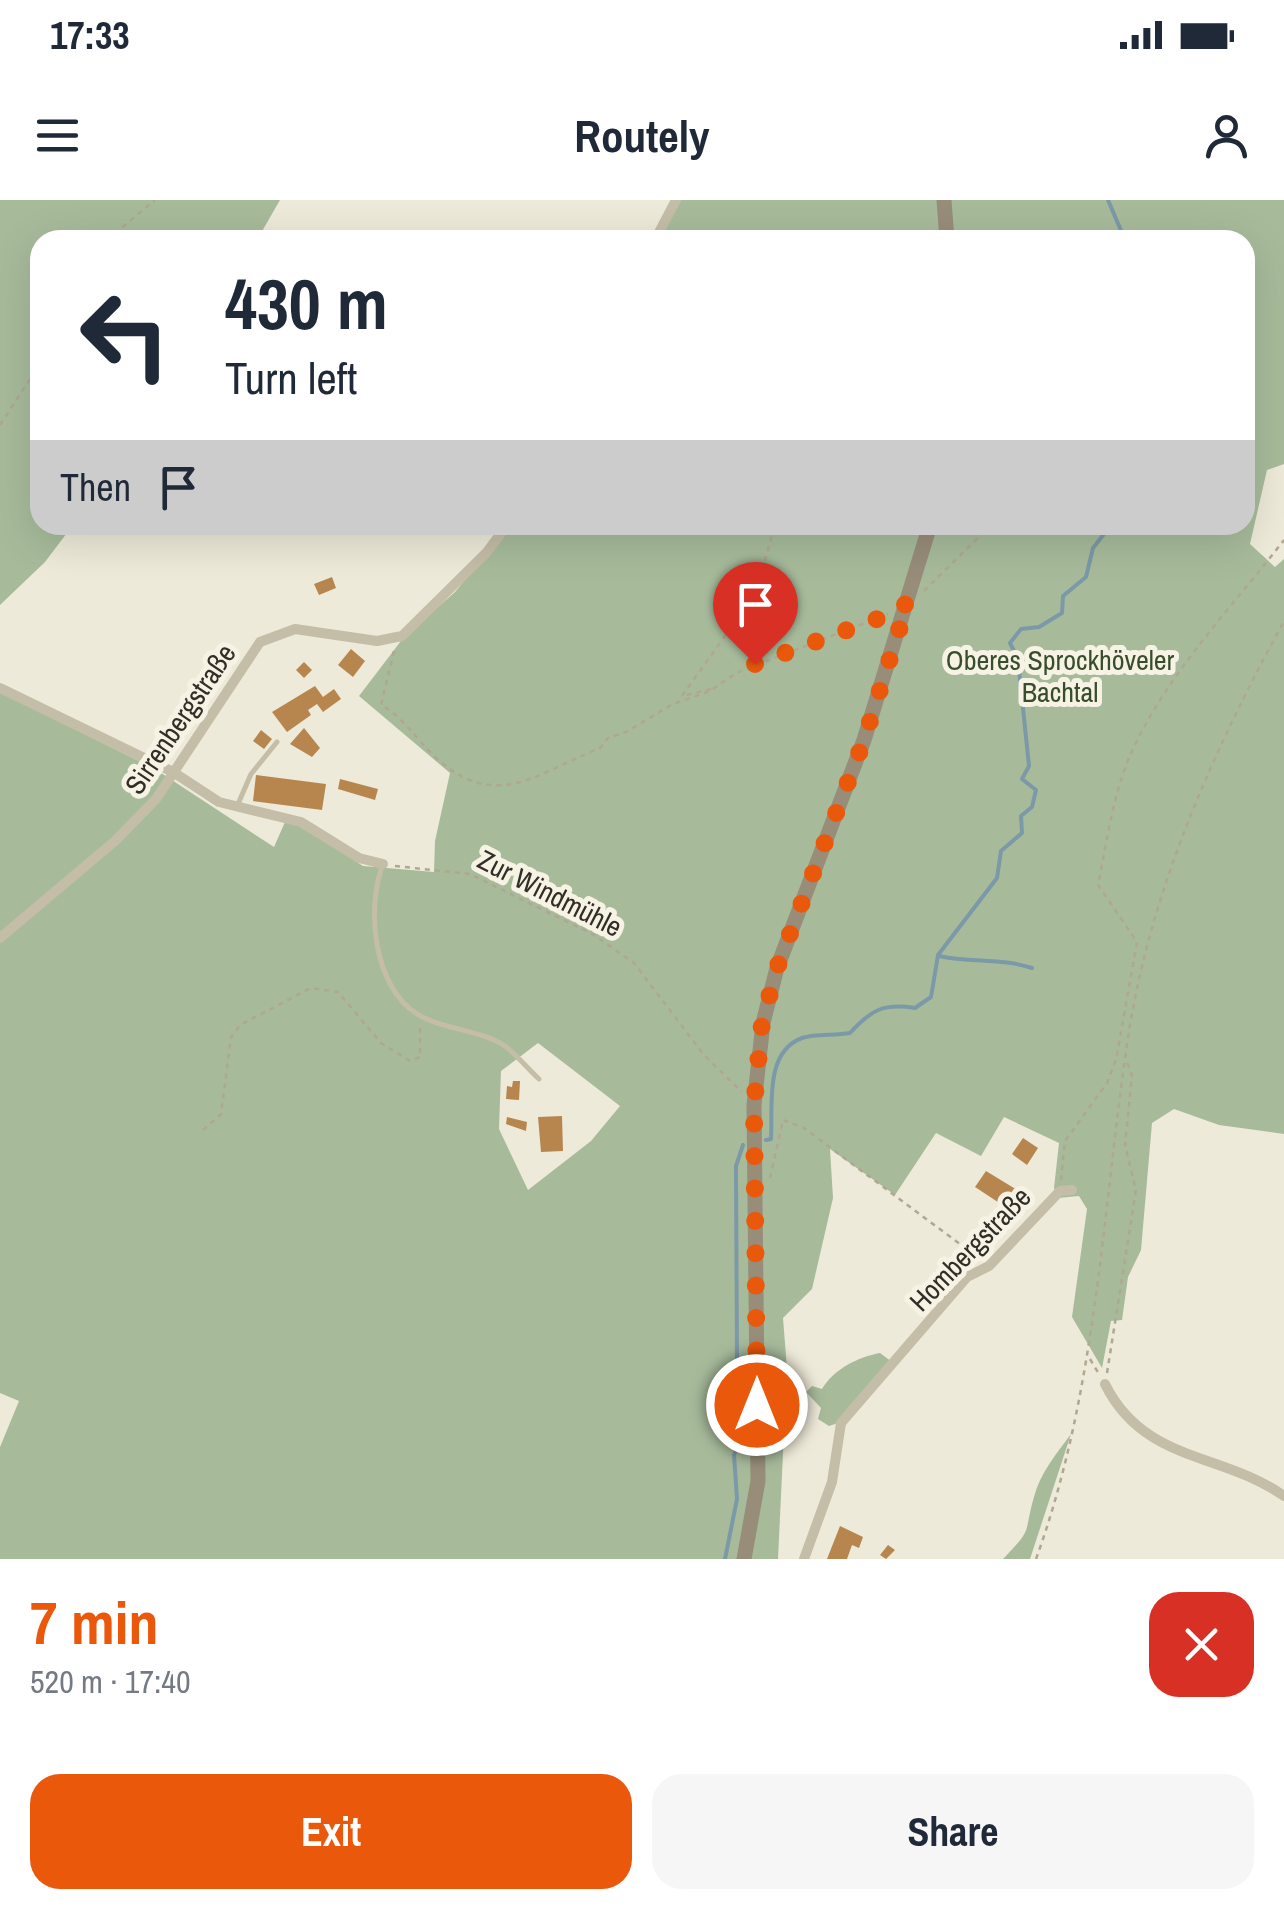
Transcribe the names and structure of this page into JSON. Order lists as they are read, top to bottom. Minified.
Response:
{"streets":{"street":["Sirrenbergstraße","Hombergstraße"],"path":["Zur Windmühle"]},"parks":["Oberes Sprockhöveler Bachtal"],"page":{"status":"17:33","header":"Routely","turn":["430 m","Turn left"],"then":"Then","heading":["7 min","520 m · 17:40"],"buttons":["Exit","Share"]}}
